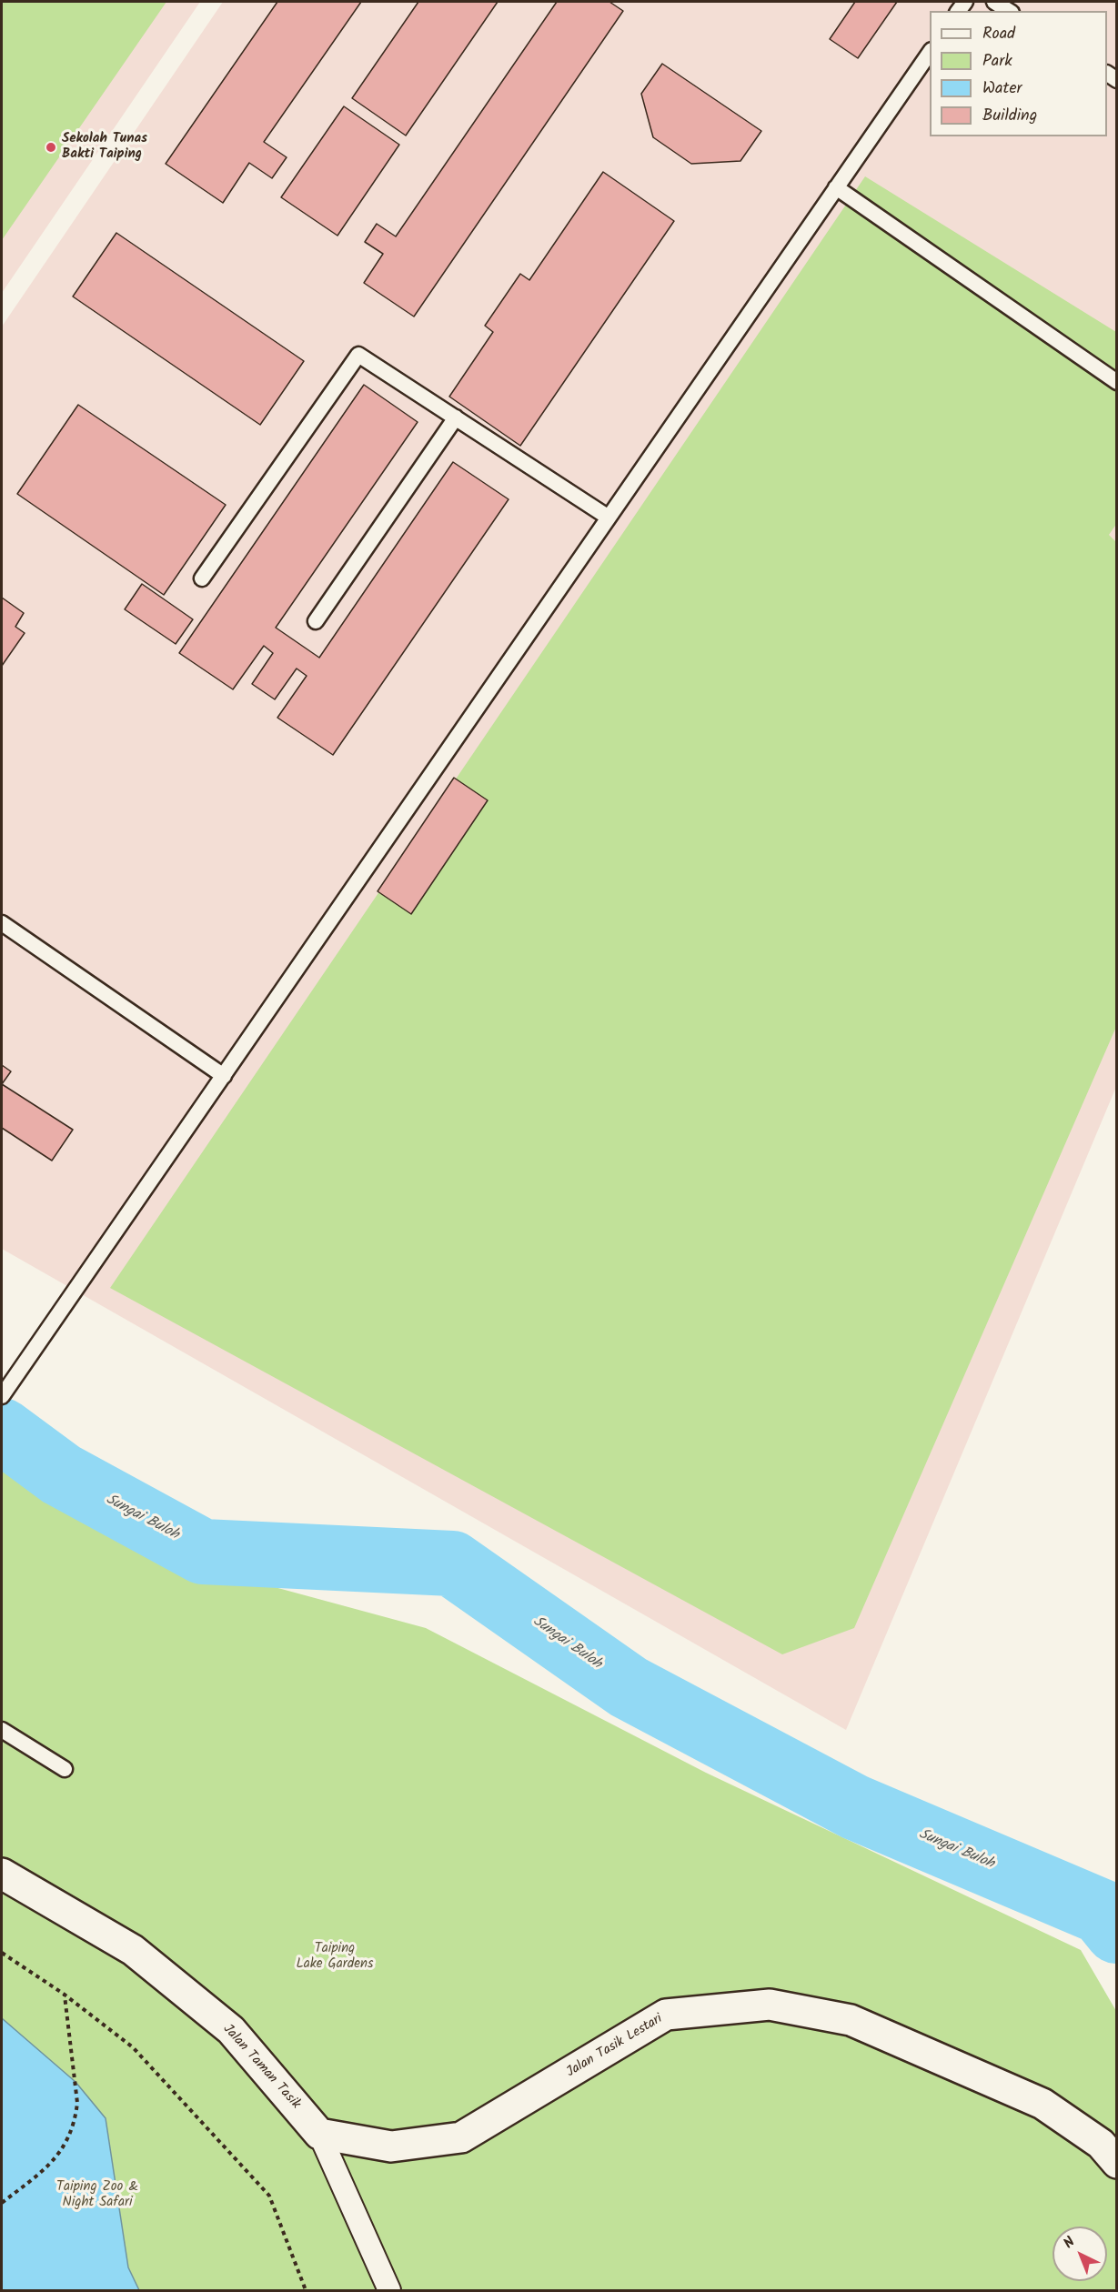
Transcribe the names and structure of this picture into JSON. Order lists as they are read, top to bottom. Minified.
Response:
{"streets":{"street":["Jalan Tasik Lestari","Jalan Taman Tasik"]},"crossings":[["Jalan Tasik Lestari","Jalan Taman Tasik"]],"water":["Sungai Buloh"],"parks":["Taiping Lake Gardens","Taiping Zoo & Night Safari"],"places":["Sekolah Tunas Bakti Taiping"],"legend":["Road","Park","Water","Building"],"north":"top left"}
